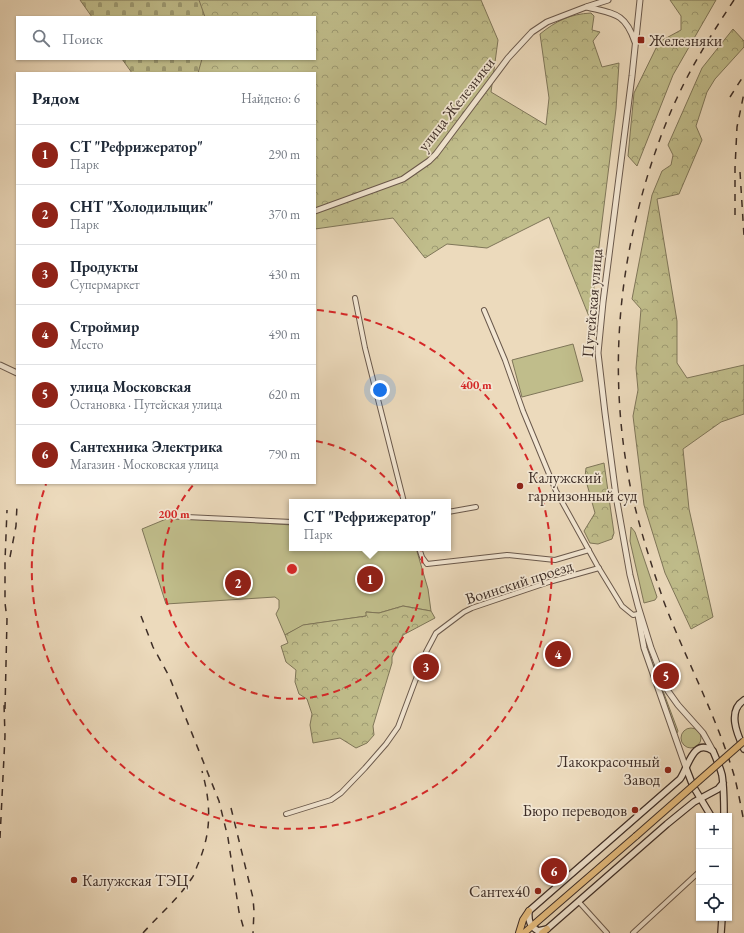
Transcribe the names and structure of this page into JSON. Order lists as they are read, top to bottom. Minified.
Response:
{"streets":{"main road":["Путейская улица"],"street":["улица Железняки","Воинский проезд"]},"places":{"transit":["Железняки"],"other":["Калужский гарнизонный суд","Лакокрасочный Завод","Бюро переводов","Калужская ТЭЦ","Сантех40"]},"page":{"search":"Поиск","heading":["Рядом","Найдено: 6"],"list":[{"mark":"1","name":"СТ \"Рефрижератор\"","note":"Парк","value":"290 m"},{"mark":"2","name":"СНТ \"Холодильщик\"","note":"Парк","value":"370 m"},{"mark":"3","name":"Продукты","note":"Супермаркет","value":"430 m"},{"mark":"4","name":"Строймир","note":"Место","value":"490 m"},{"mark":"5","name":"улица Московская","note":"Остановка · Путейская улица","value":"620 m"},{"mark":"6","name":"Сантехника Электрика","note":"Магазин · Московская улица","value":"790 m"}],"popup":["СТ \"Рефрижератор\"","Парк"],"pins":["1","2","4","3","5","6"],"map_buttons":["+","−"]},"rings":["400 m","200 m"]}
